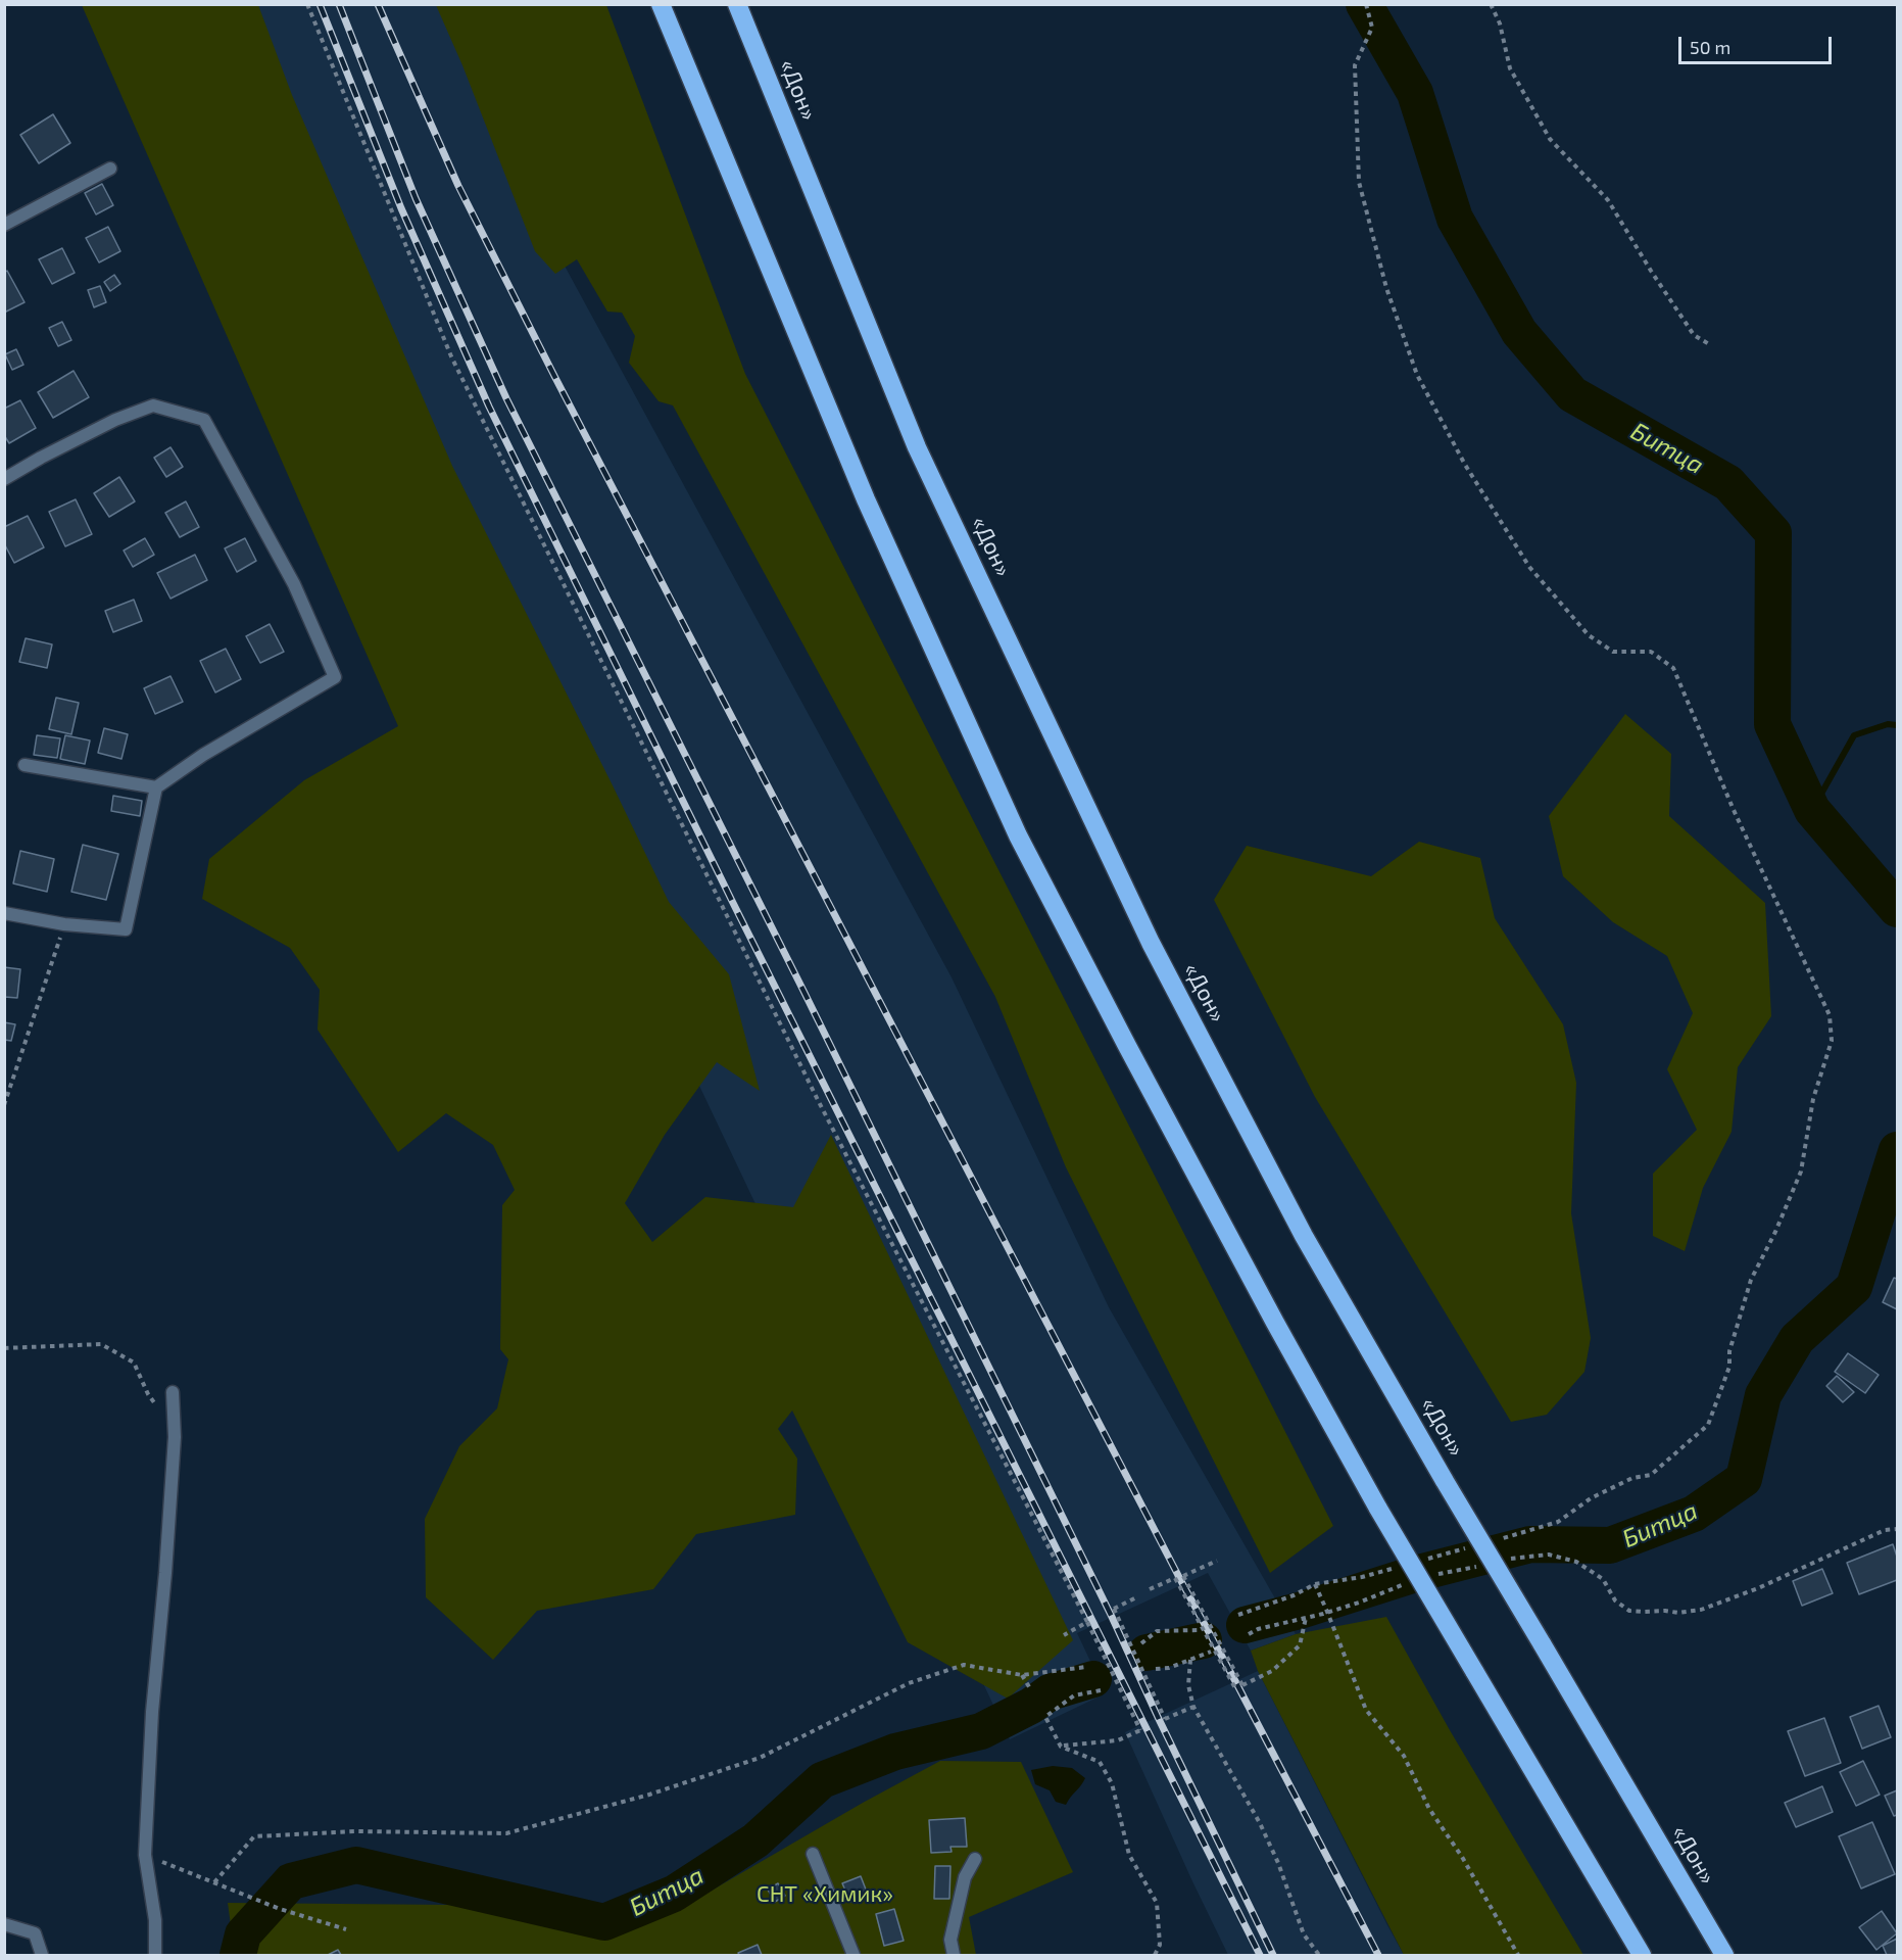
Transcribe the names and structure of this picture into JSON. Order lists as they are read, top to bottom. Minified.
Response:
{"streets":{"highway":["«Дон»"]},"water":["Битца"],"parks":["СНТ «Химик»"],"scale_bar":"50 m"}
